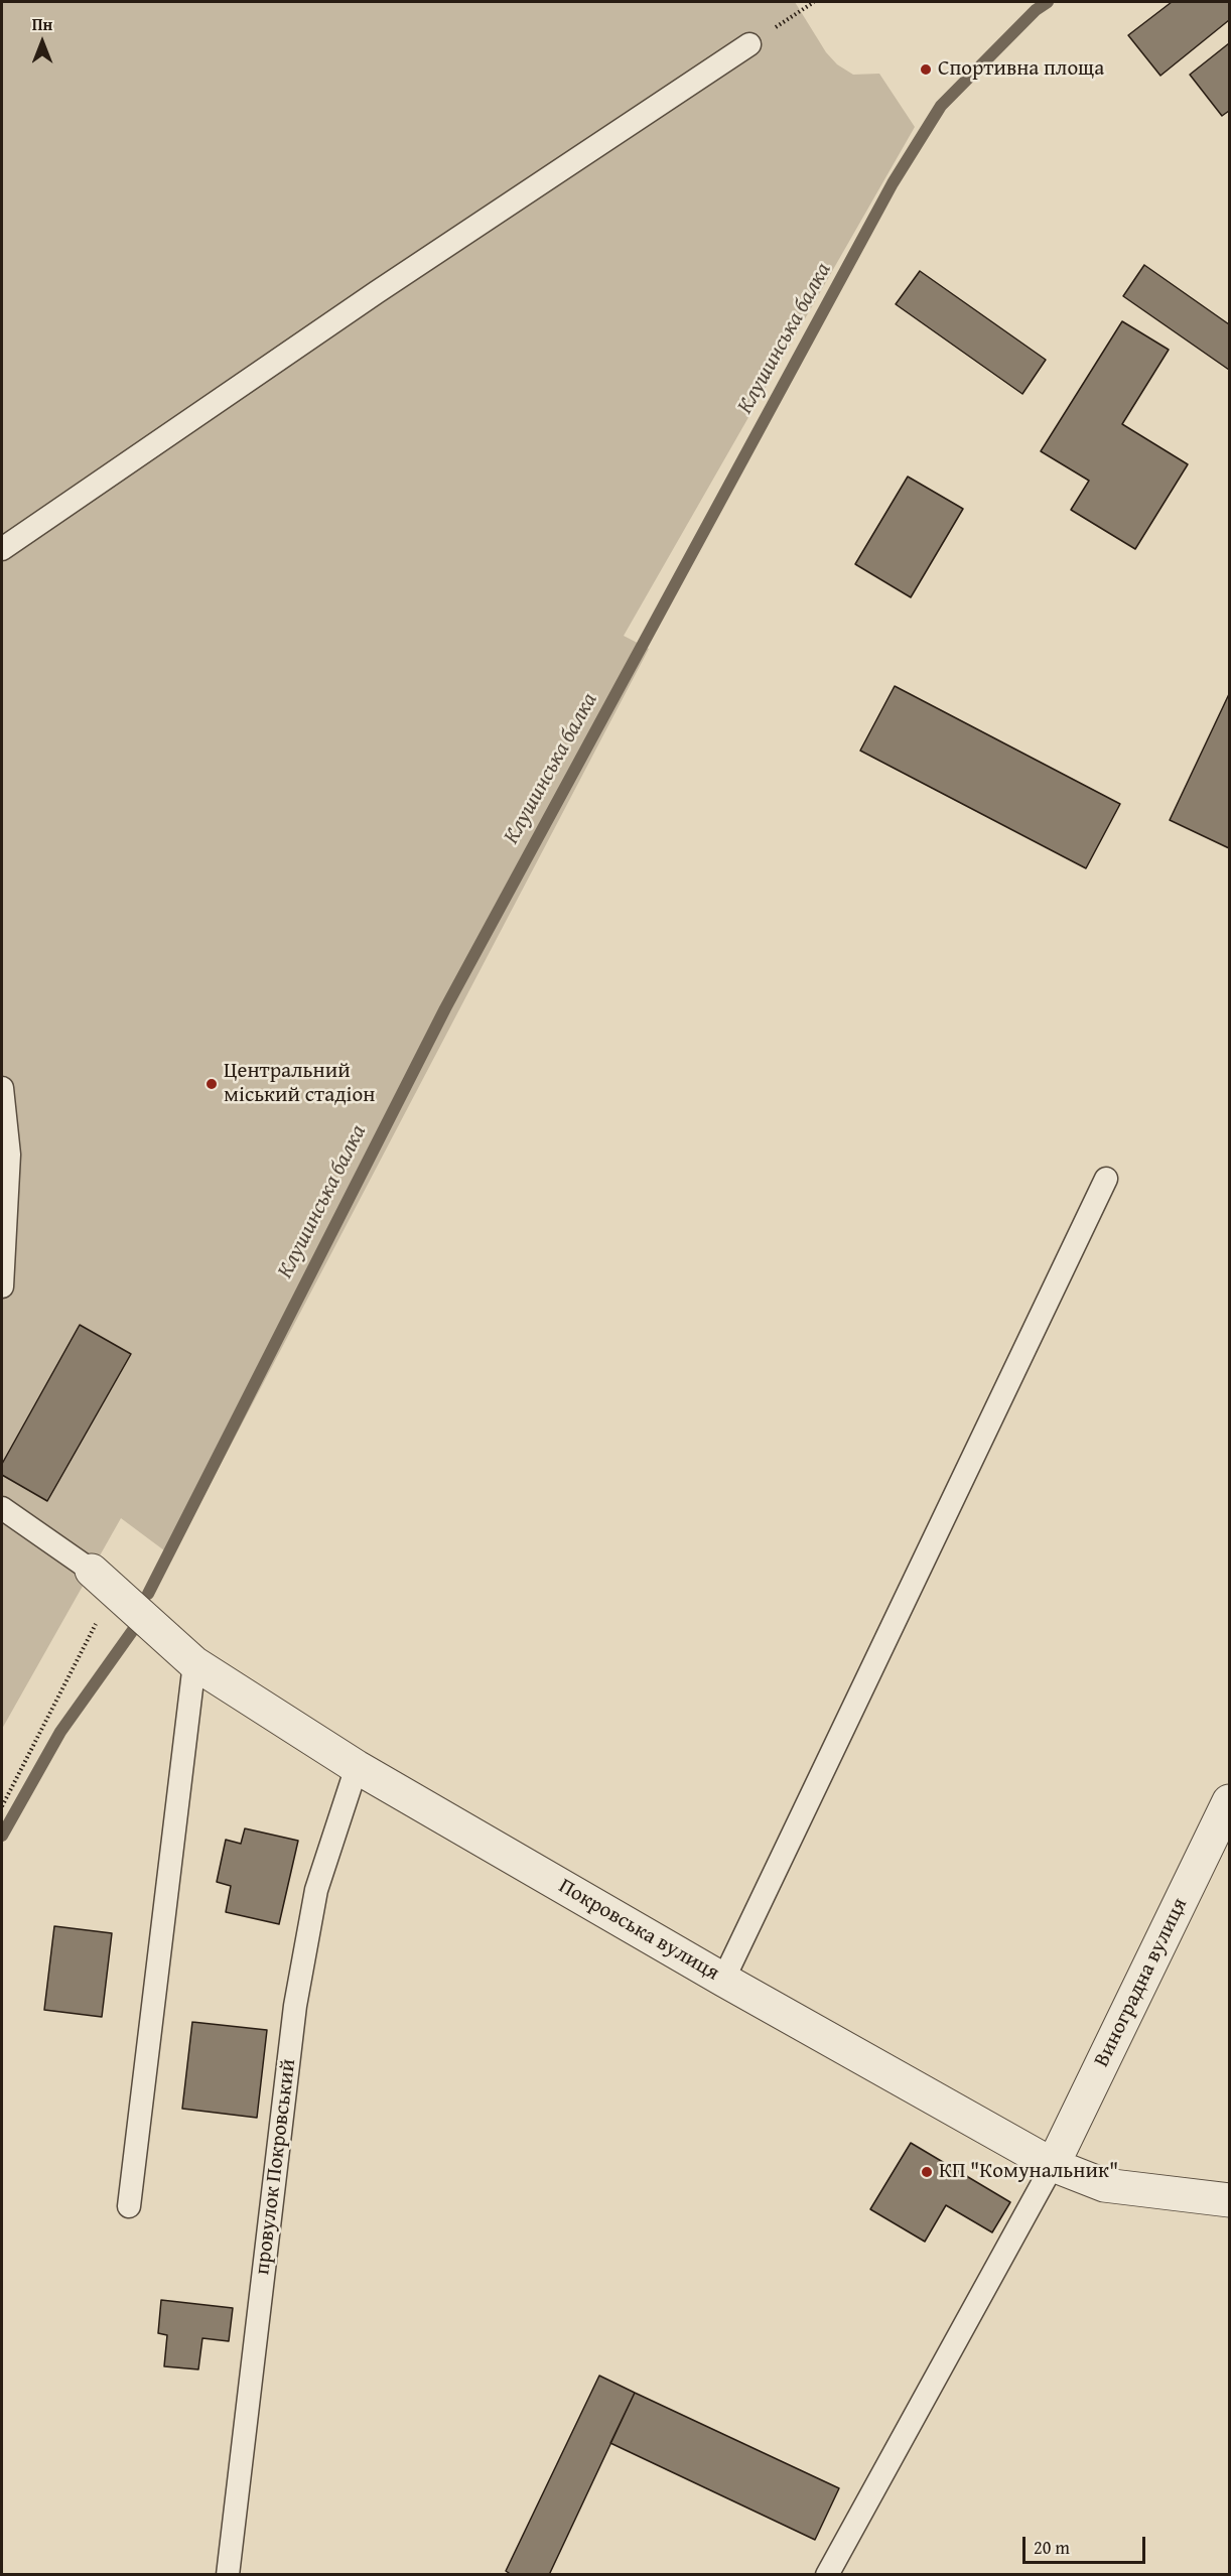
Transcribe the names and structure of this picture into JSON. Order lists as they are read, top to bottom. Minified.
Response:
{"streets":{"street":["Покровська вулиця","Виноградна вулиця"],"lane":["провулок Покровський"]},"crossings":[["Покровська вулиця","Виноградна вулиця"],["Покровська вулиця","провулок Покровський"]],"water":["Клушинська балка"],"places":["Спортивна площа","Центральний міський стадіон","КП \"Комунальник\""],"scale_bar":"20 m","north":"top"}
